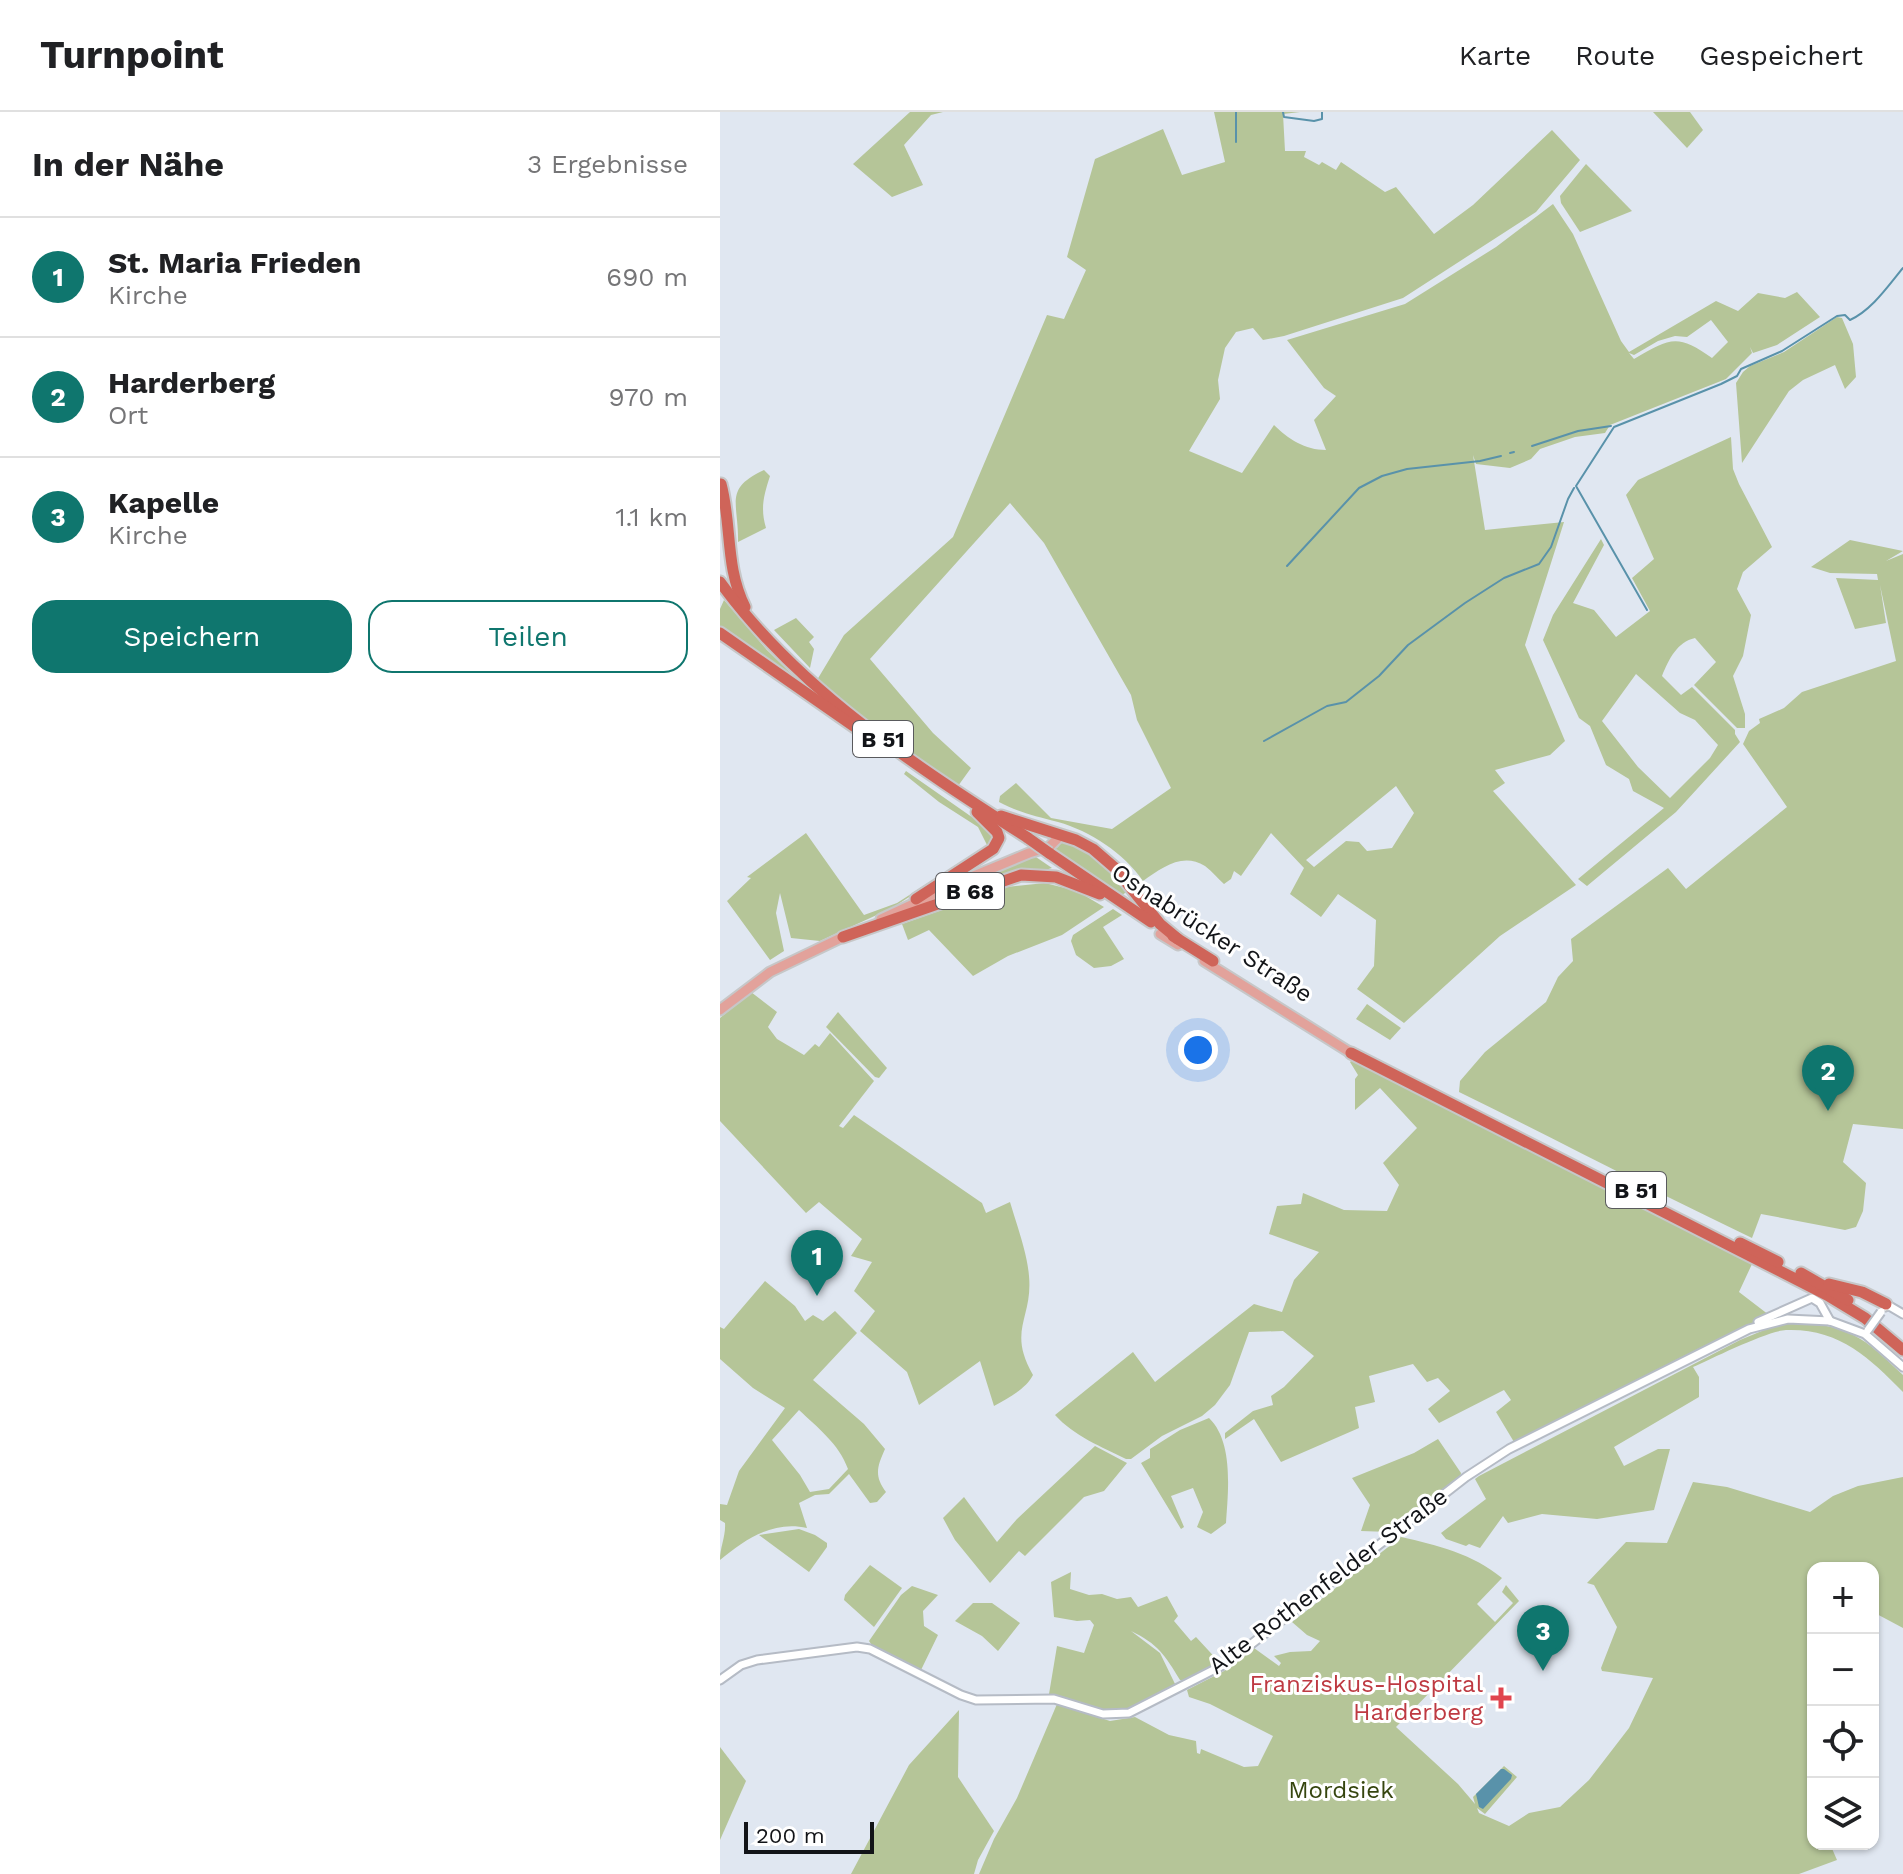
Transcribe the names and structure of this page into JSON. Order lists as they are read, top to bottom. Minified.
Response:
{"streets":{"highway":["B 51","B 68","Osnabrücker Straße"],"street":["Alte Rothenfelder Straße"]},"crossings":[["B 51","Osnabrücker Straße"],["B 68","Osnabrücker Straße"]],"parks":["Mordsiek"],"places":{"health":["Franziskus-Hospital Harderberg"]},"scale_bar":"200 m","page":{"header":"Turnpoint","nav":["Karte","Route","Gespeichert"],"heading":["In der Nähe","3 Ergebnisse"],"list":[{"mark":"1","name":"St. Maria Frieden","note":"Kirche","value":"690 m"},{"mark":"2","name":"Harderberg","note":"Ort","value":"970 m"},{"mark":"3","name":"Kapelle","note":"Kirche","value":"1.1 km"}],"buttons":["Speichern","Teilen"],"pins":["2","1","3"],"map_buttons":["+","−"],"scale":"200 m"}}
